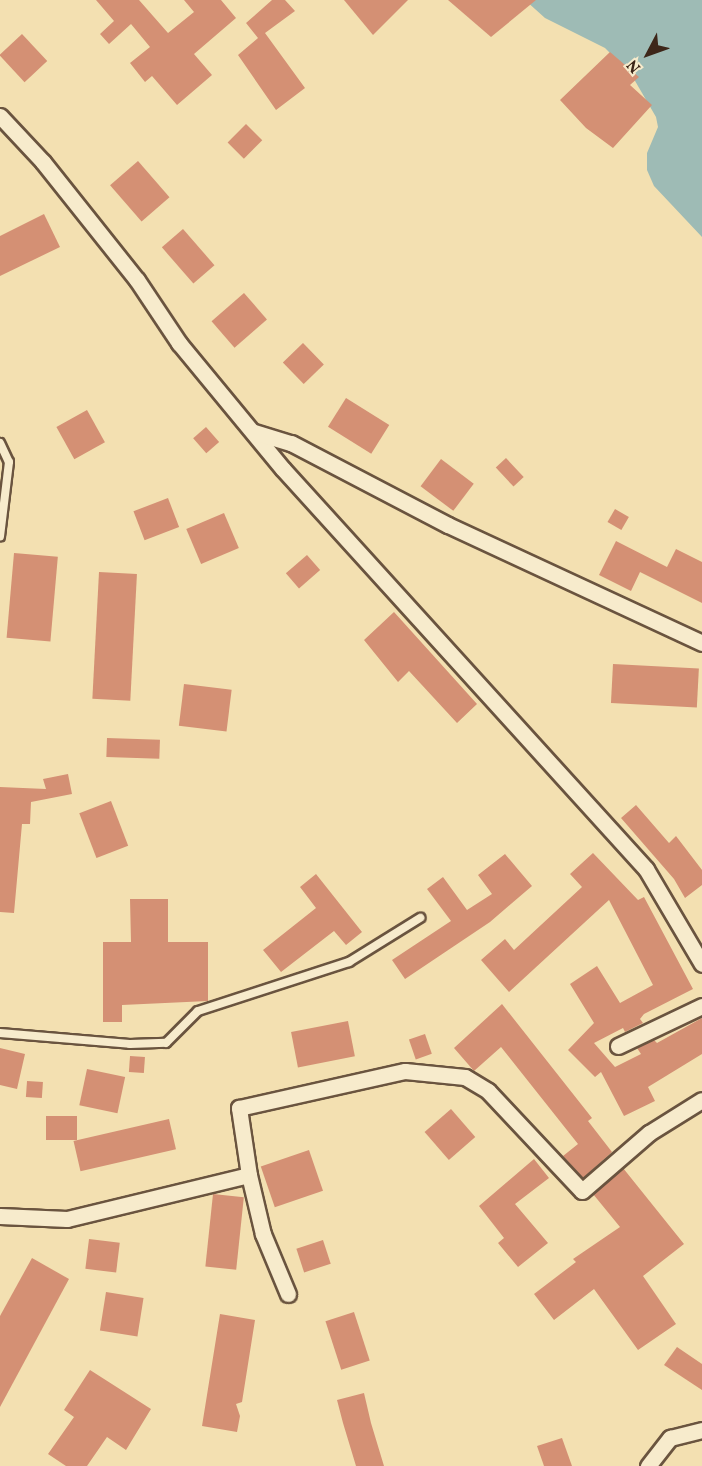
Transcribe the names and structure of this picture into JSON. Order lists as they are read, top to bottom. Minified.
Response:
{"north":"bottom left"}
